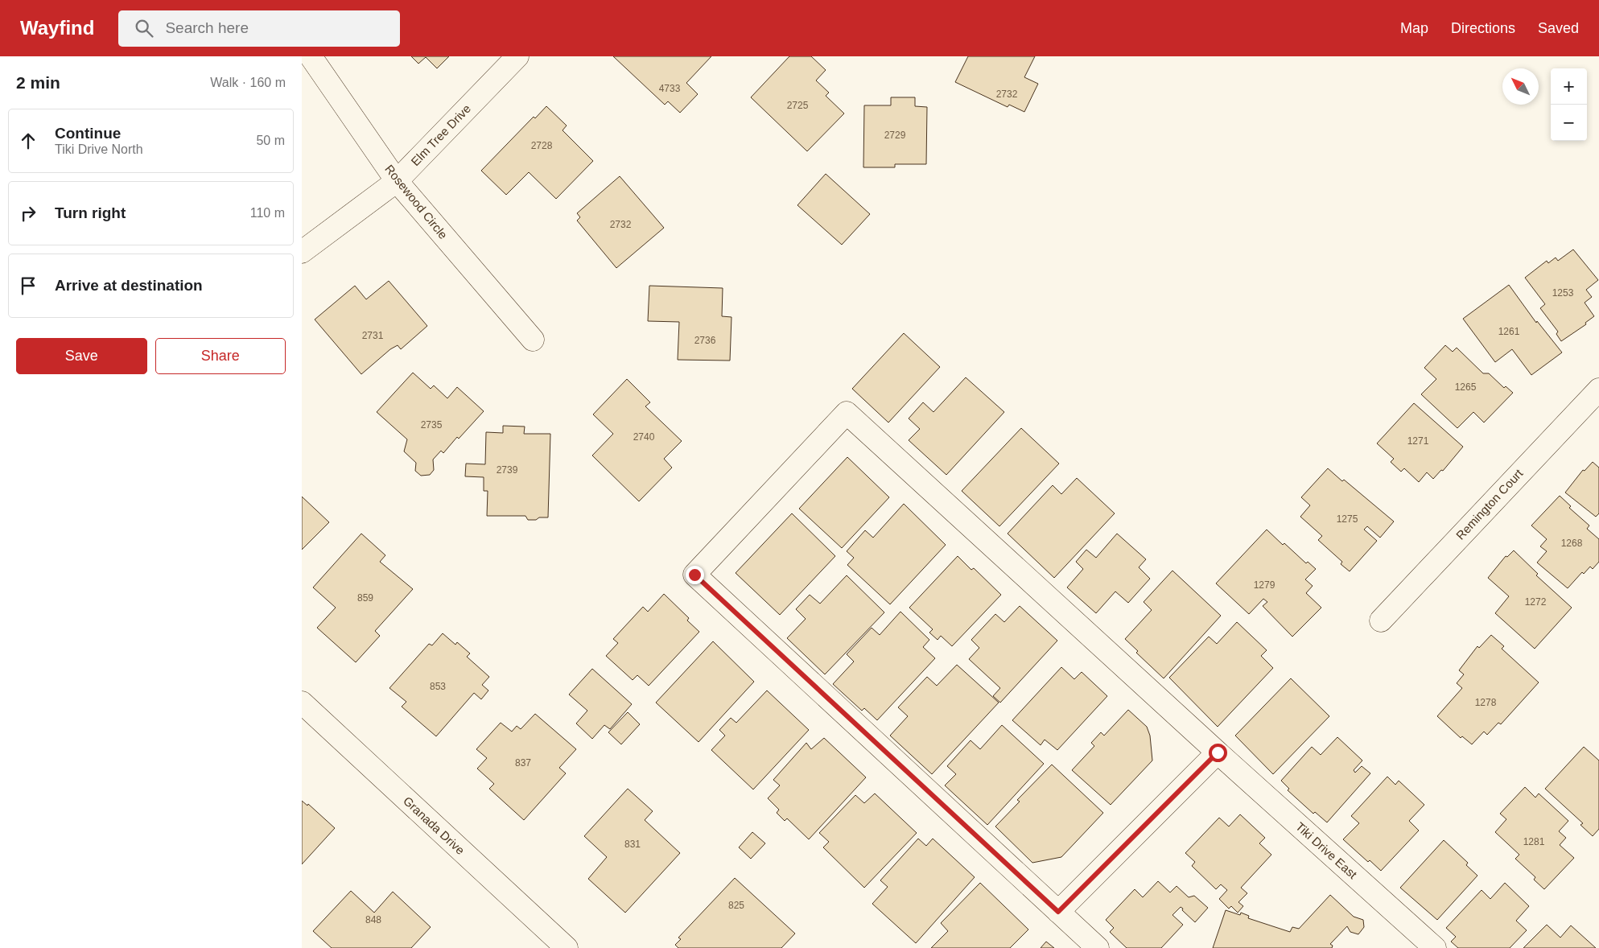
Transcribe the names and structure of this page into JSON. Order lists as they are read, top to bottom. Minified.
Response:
{"streets":{"street":["Elm Tree Drive","Rosewood Circle","Remington Court","Granada Drive","Tiki Drive East"]},"crossings":[["Elm Tree Drive","Rosewood Circle"]],"house_numbers":["4733","2732","2725","2729","2728","2732","1253","1261","2731","2736","1265","2735","2740","1271","2739","1275","1268","1279","859","1272","853","1278","837","1281","831","825","848"],"north":"top left","page":{"header":"Wayfind","search":"Search here","nav":["Map","Directions","Saved"],"heading":["2 min","Walk · 160 m"],"map_buttons":["+","−"],"list":[["Continue","Tiki Drive North","50 m"],["Turn right","110 m"],"Arrive at destination"],"buttons":["Save","Share"]}}
